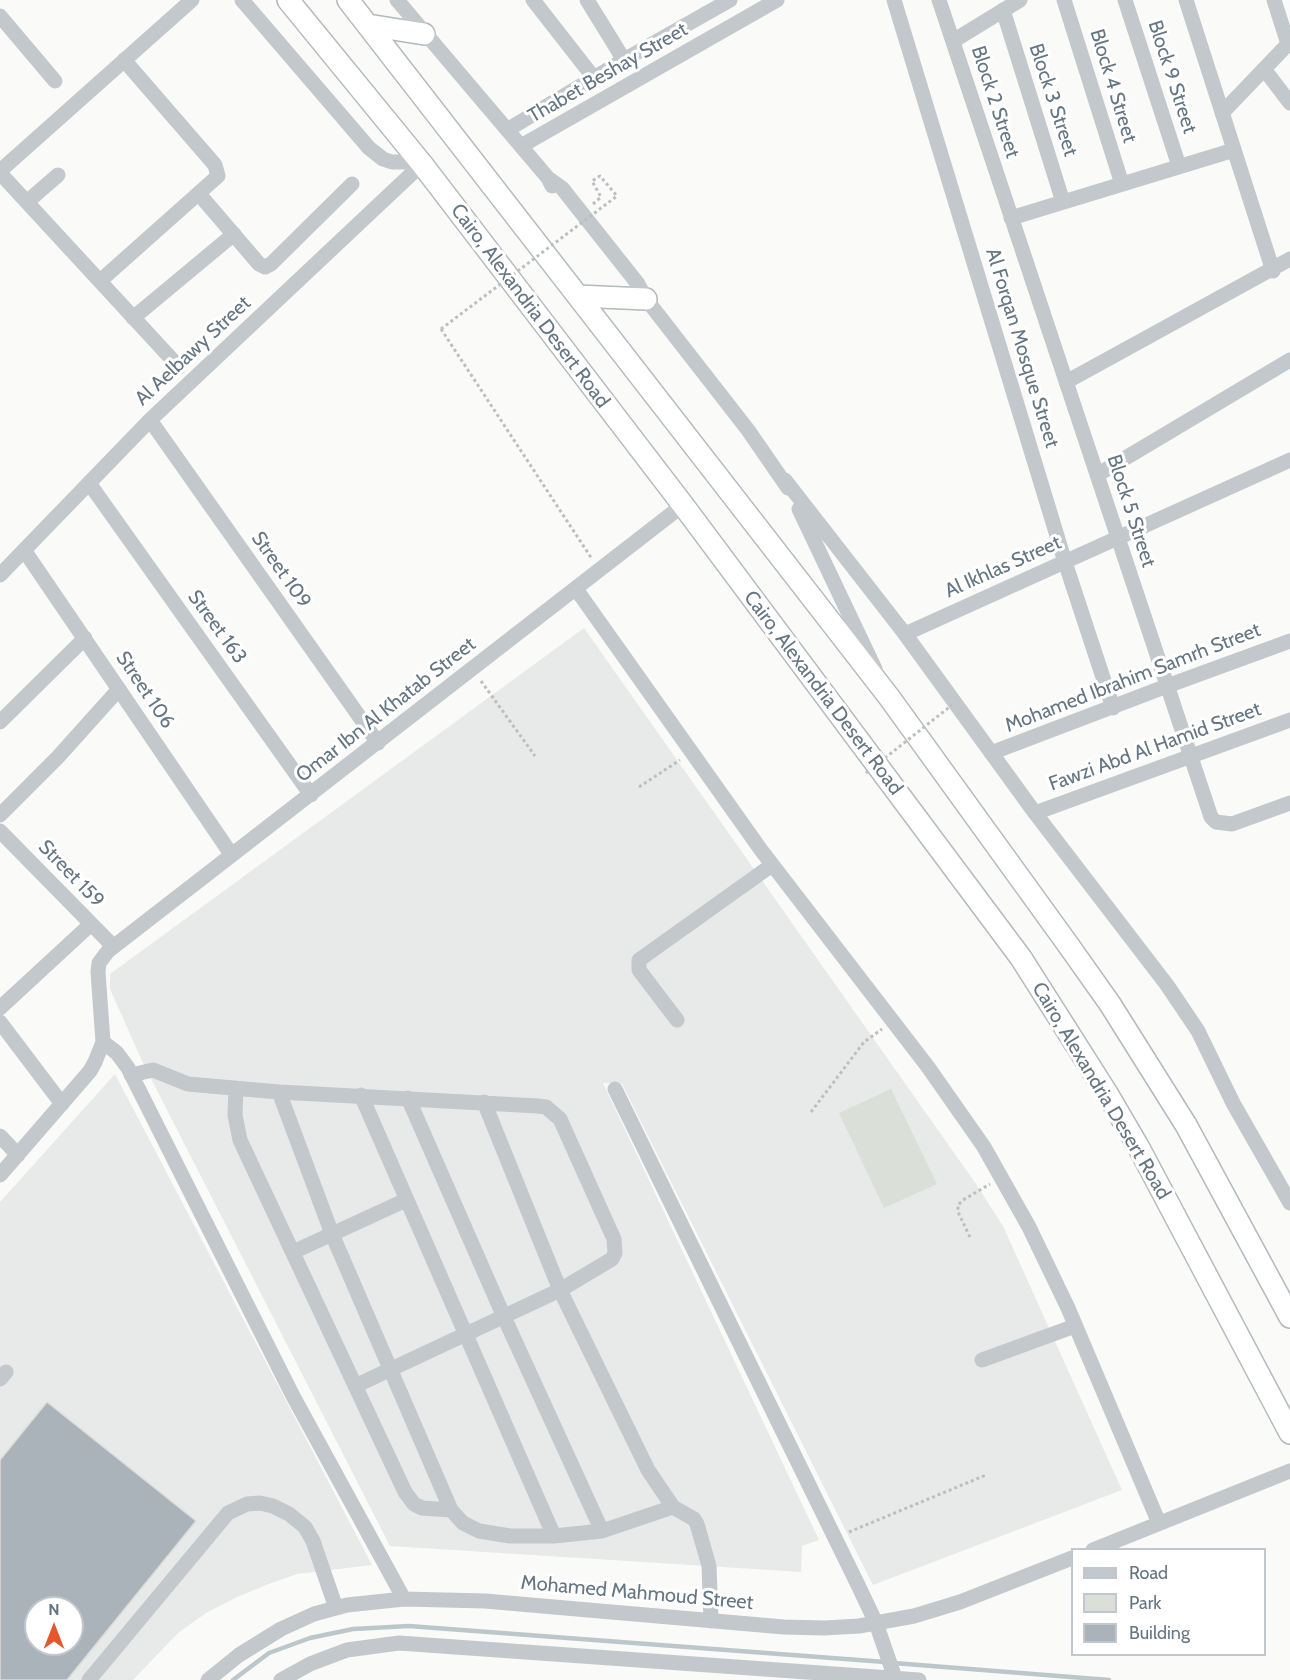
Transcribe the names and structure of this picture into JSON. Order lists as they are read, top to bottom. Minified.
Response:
{"streets":{"highway":["Cairo, Alexandria Desert Road"],"street":["Thabet Beshay Street","Block 9 Street","Block 4 Street","Block 3 Street","Block 2 Street","Al Forqan Mosque Street","Al Aelbawy Street","Block 5 Street","Al Ikhlas Street","Street 109","Street 163","Mohamed Ibrahim Samrh Street","Street 106","Omar Ibn Al Khatab Street","Fawzi Abd Al Hamid Street","Street 159","Mohamed Mahmoud Street"]},"crossings":[["Block 2 Street","Block 5 Street"],["Cairo, Alexandria Desert Road","Al Aelbawy Street"],["Cairo, Alexandria Desert Road","Omar Ibn Al Khatab Street"],["Al Forqan Mosque Street","Al Ikhlas Street"],["Al Forqan Mosque Street","Mohamed Ibrahim Samrh Street"],["Al Aelbawy Street","Street 109"],["Al Aelbawy Street","Street 163"],["Al Aelbawy Street","Street 106"],["Block 5 Street","Al Ikhlas Street"],["Block 5 Street","Mohamed Ibrahim Samrh Street"],["Block 5 Street","Fawzi Abd Al Hamid Street"],["Street 109","Omar Ibn Al Khatab Street"],["Street 163","Omar Ibn Al Khatab Street"],["Street 106","Omar Ibn Al Khatab Street"],["Omar Ibn Al Khatab Street","Street 159"]],"legend":["Road","Park","Building"],"north":"top"}
